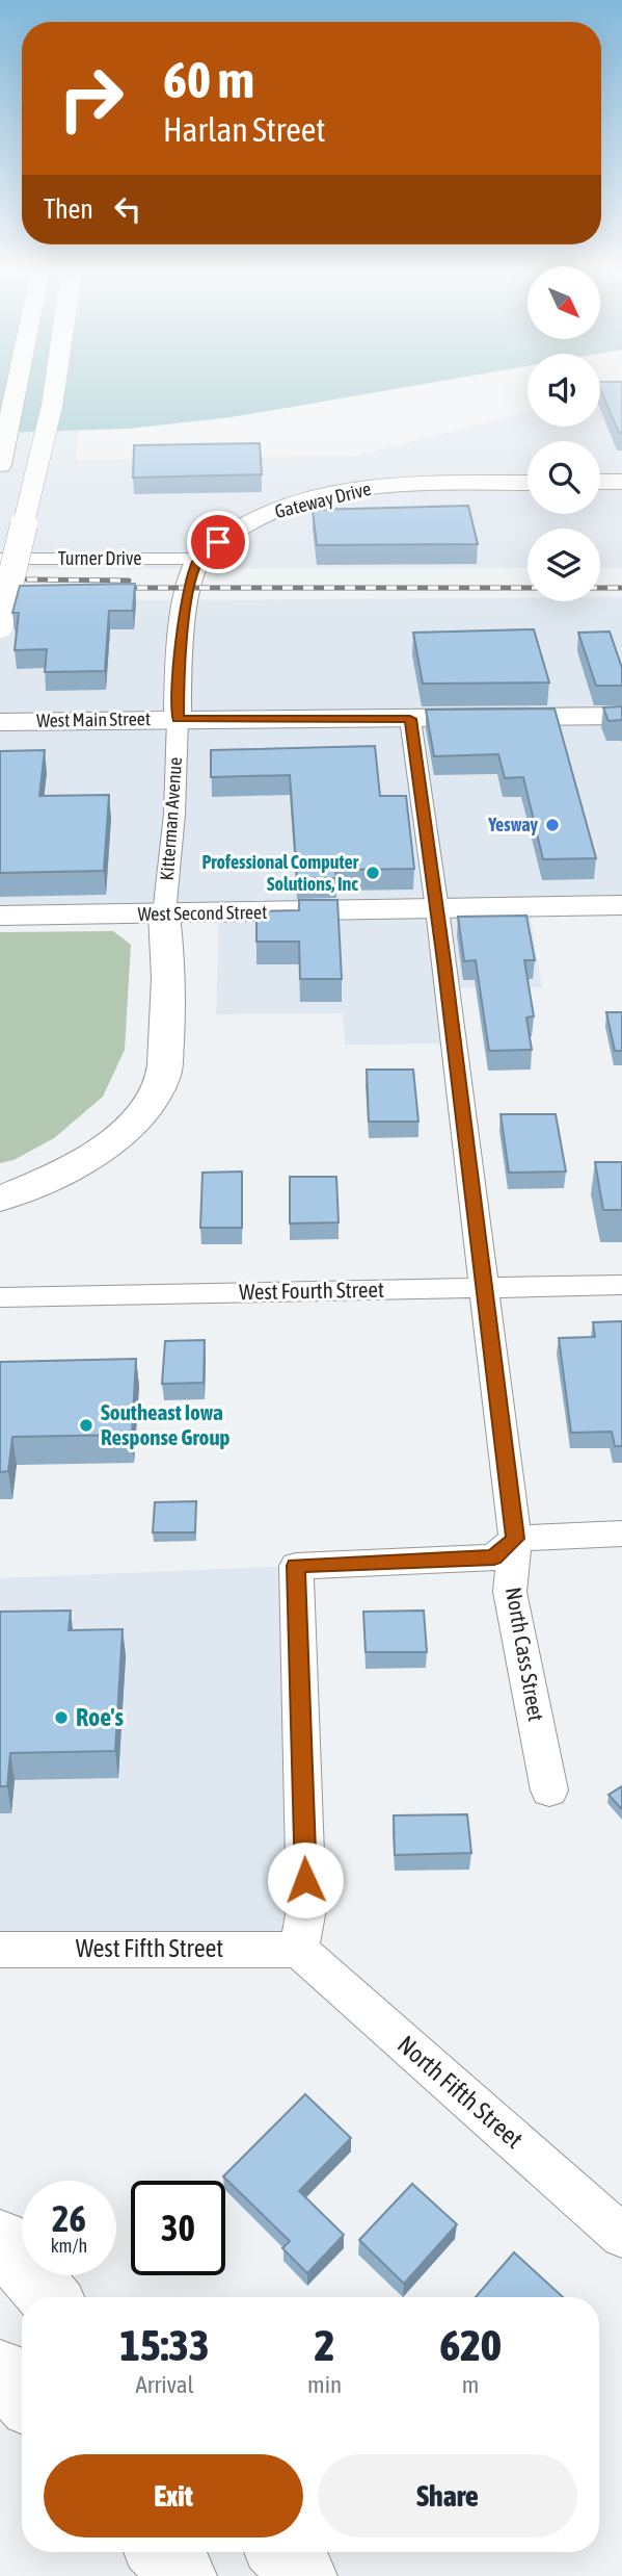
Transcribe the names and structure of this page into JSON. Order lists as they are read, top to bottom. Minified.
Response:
{"streets":{"main road":["Gateway Drive","West Main Street","Kitterman Avenue","West Second Street"],"street":["Turner Drive","West Fourth Street","North Cass Street","West Fifth Street","North Fifth Street"]},"crossings":[["Gateway Drive","Turner Drive"],["Gateway Drive","Kitterman Avenue"],["Turner Drive","Kitterman Avenue"],["West Main Street","Kitterman Avenue"],["West Main Street","North Cass Street"],["Kitterman Avenue","West Second Street"],["West Second Street","North Cass Street"],["West Fourth Street","North Cass Street"],["West Fifth Street","North Fifth Street"]],"places":["Yesway","Professional Computer Solutions, Inc","Southeast Iowa Response Group","Roe's"],"north":"bottom right","page":{"turn":["60 m","Harlan Street"],"then":"Then","speed":"26 km/h","limit":"30","eta":["15:33","Arrival","2","min","620","m"],"buttons":["Exit","Share"]}}
